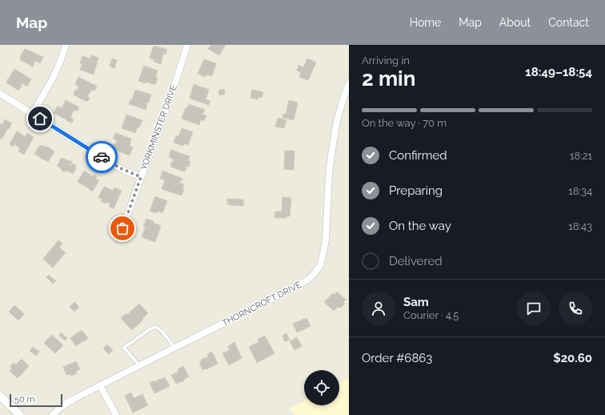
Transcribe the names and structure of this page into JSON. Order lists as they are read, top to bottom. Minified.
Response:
{"streets":{"street":["YORKMINSTER DRIVE","THORNCROFT DRIVE"]},"scale_bar":"50 m","page":{"header":"Map","nav":["Home","Map","About","Contact"],"heading":["2 min","Arriving in","18:49–18:54"],"panel":["Sam","Courier · 4.5","Order #6863","$20.60"],"bar":"On the way · 70 m","list":[["Confirmed","18:21"],["Preparing","18:34"],["On the way","18:43"],"Delivered"],"scale":"50 m"}}
